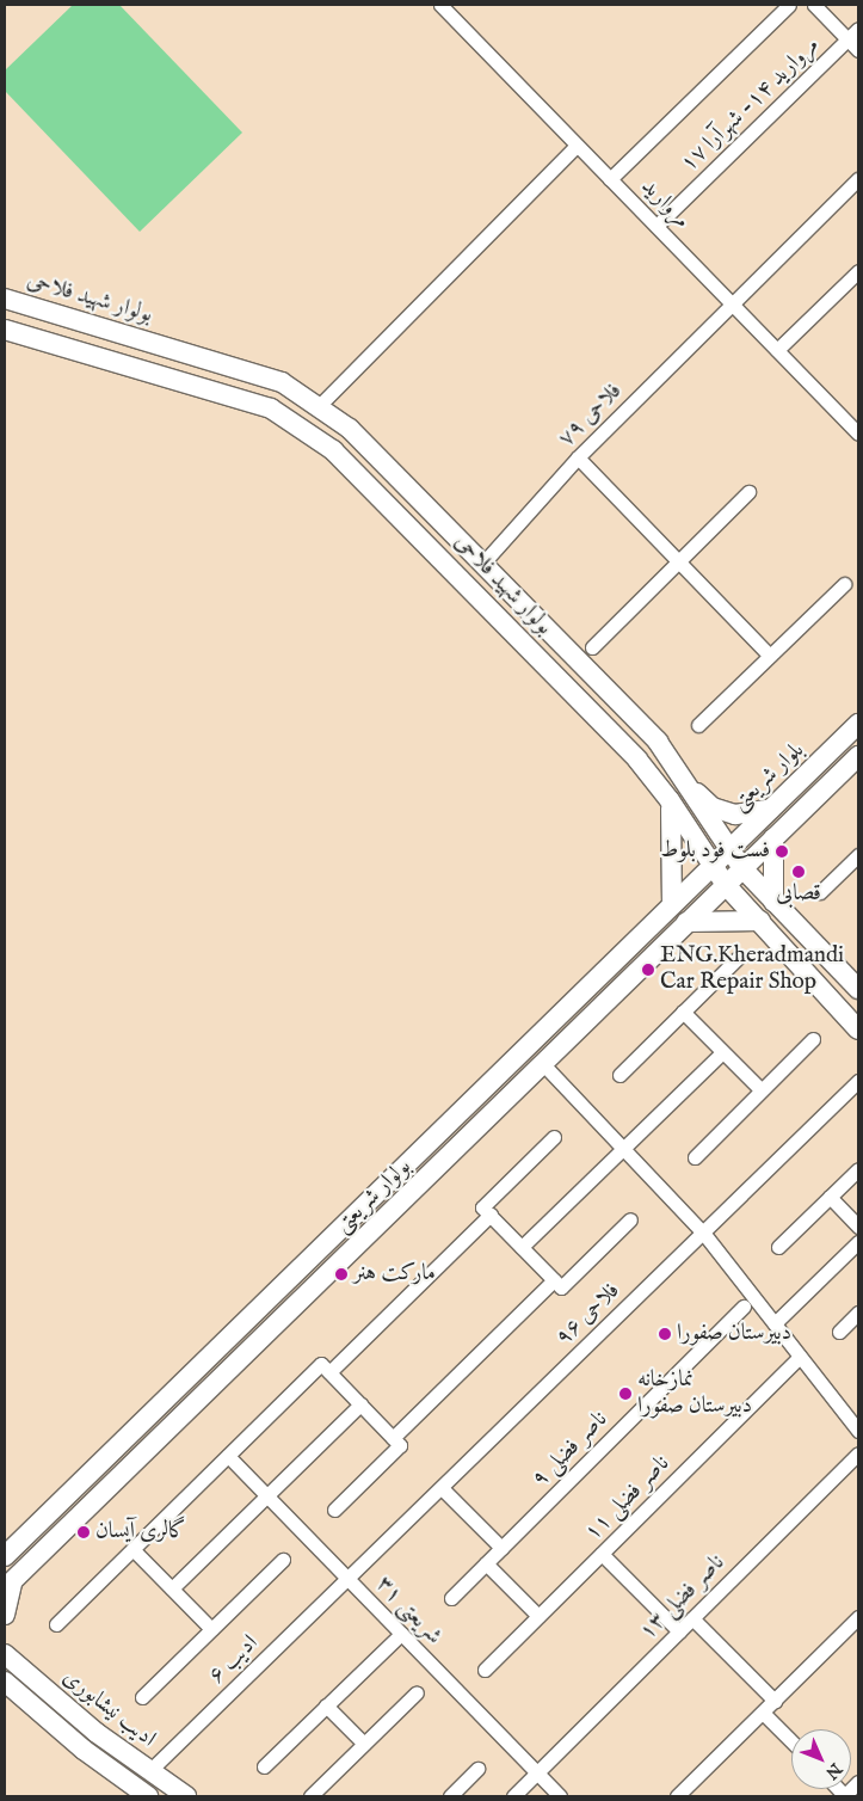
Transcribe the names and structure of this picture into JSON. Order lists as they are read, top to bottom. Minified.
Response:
{"streets":{"main road":["بولوار شهید فلاحی","بلوار شریعتی","بولوار شریعتی","ادیب نیشابوری"],"street":["مروارید ۱۴- شهرآرا ۱۷","مروارید","فلاحی ۷۹","فلاحی ۹۶","ناصر فضلی ۹","ناصر فضلی ۱۱","ناصر فضلی ۱۳","شریعتی ۳۱","ادیب ۶"]},"crossings":[["مروارید ۱۴- شهرآرا ۱۷","مروارید"],["مروارید","فلاحی ۷۹"],["بولوار شهید فلاحی","فلاحی ۷۹"],["بولوار شهید فلاحی","بلوار شریعتی"],["بولوار شهید فلاحی","بولوار شریعتی"],["بلوار شریعتی","بولوار شریعتی"],["فلاحی ۹۶","شریعتی ۳۱"],["فلاحی ۹۶","ادیب ۶"],["ناصر فضلی ۱۳","شریعتی ۳۱"],["شریعتی ۳۱","ادیب ۶"],["ادیب ۶","ادیب نیشابوری"]],"places":["فست فود بلوط","قصابی","ENG.Kheradmandi Car Repair Shop","مارکت هنر","دبیرستان صفورا","نمازخانه دبیرستان صفورا","گالری آيسان"],"north":"bottom right"}
